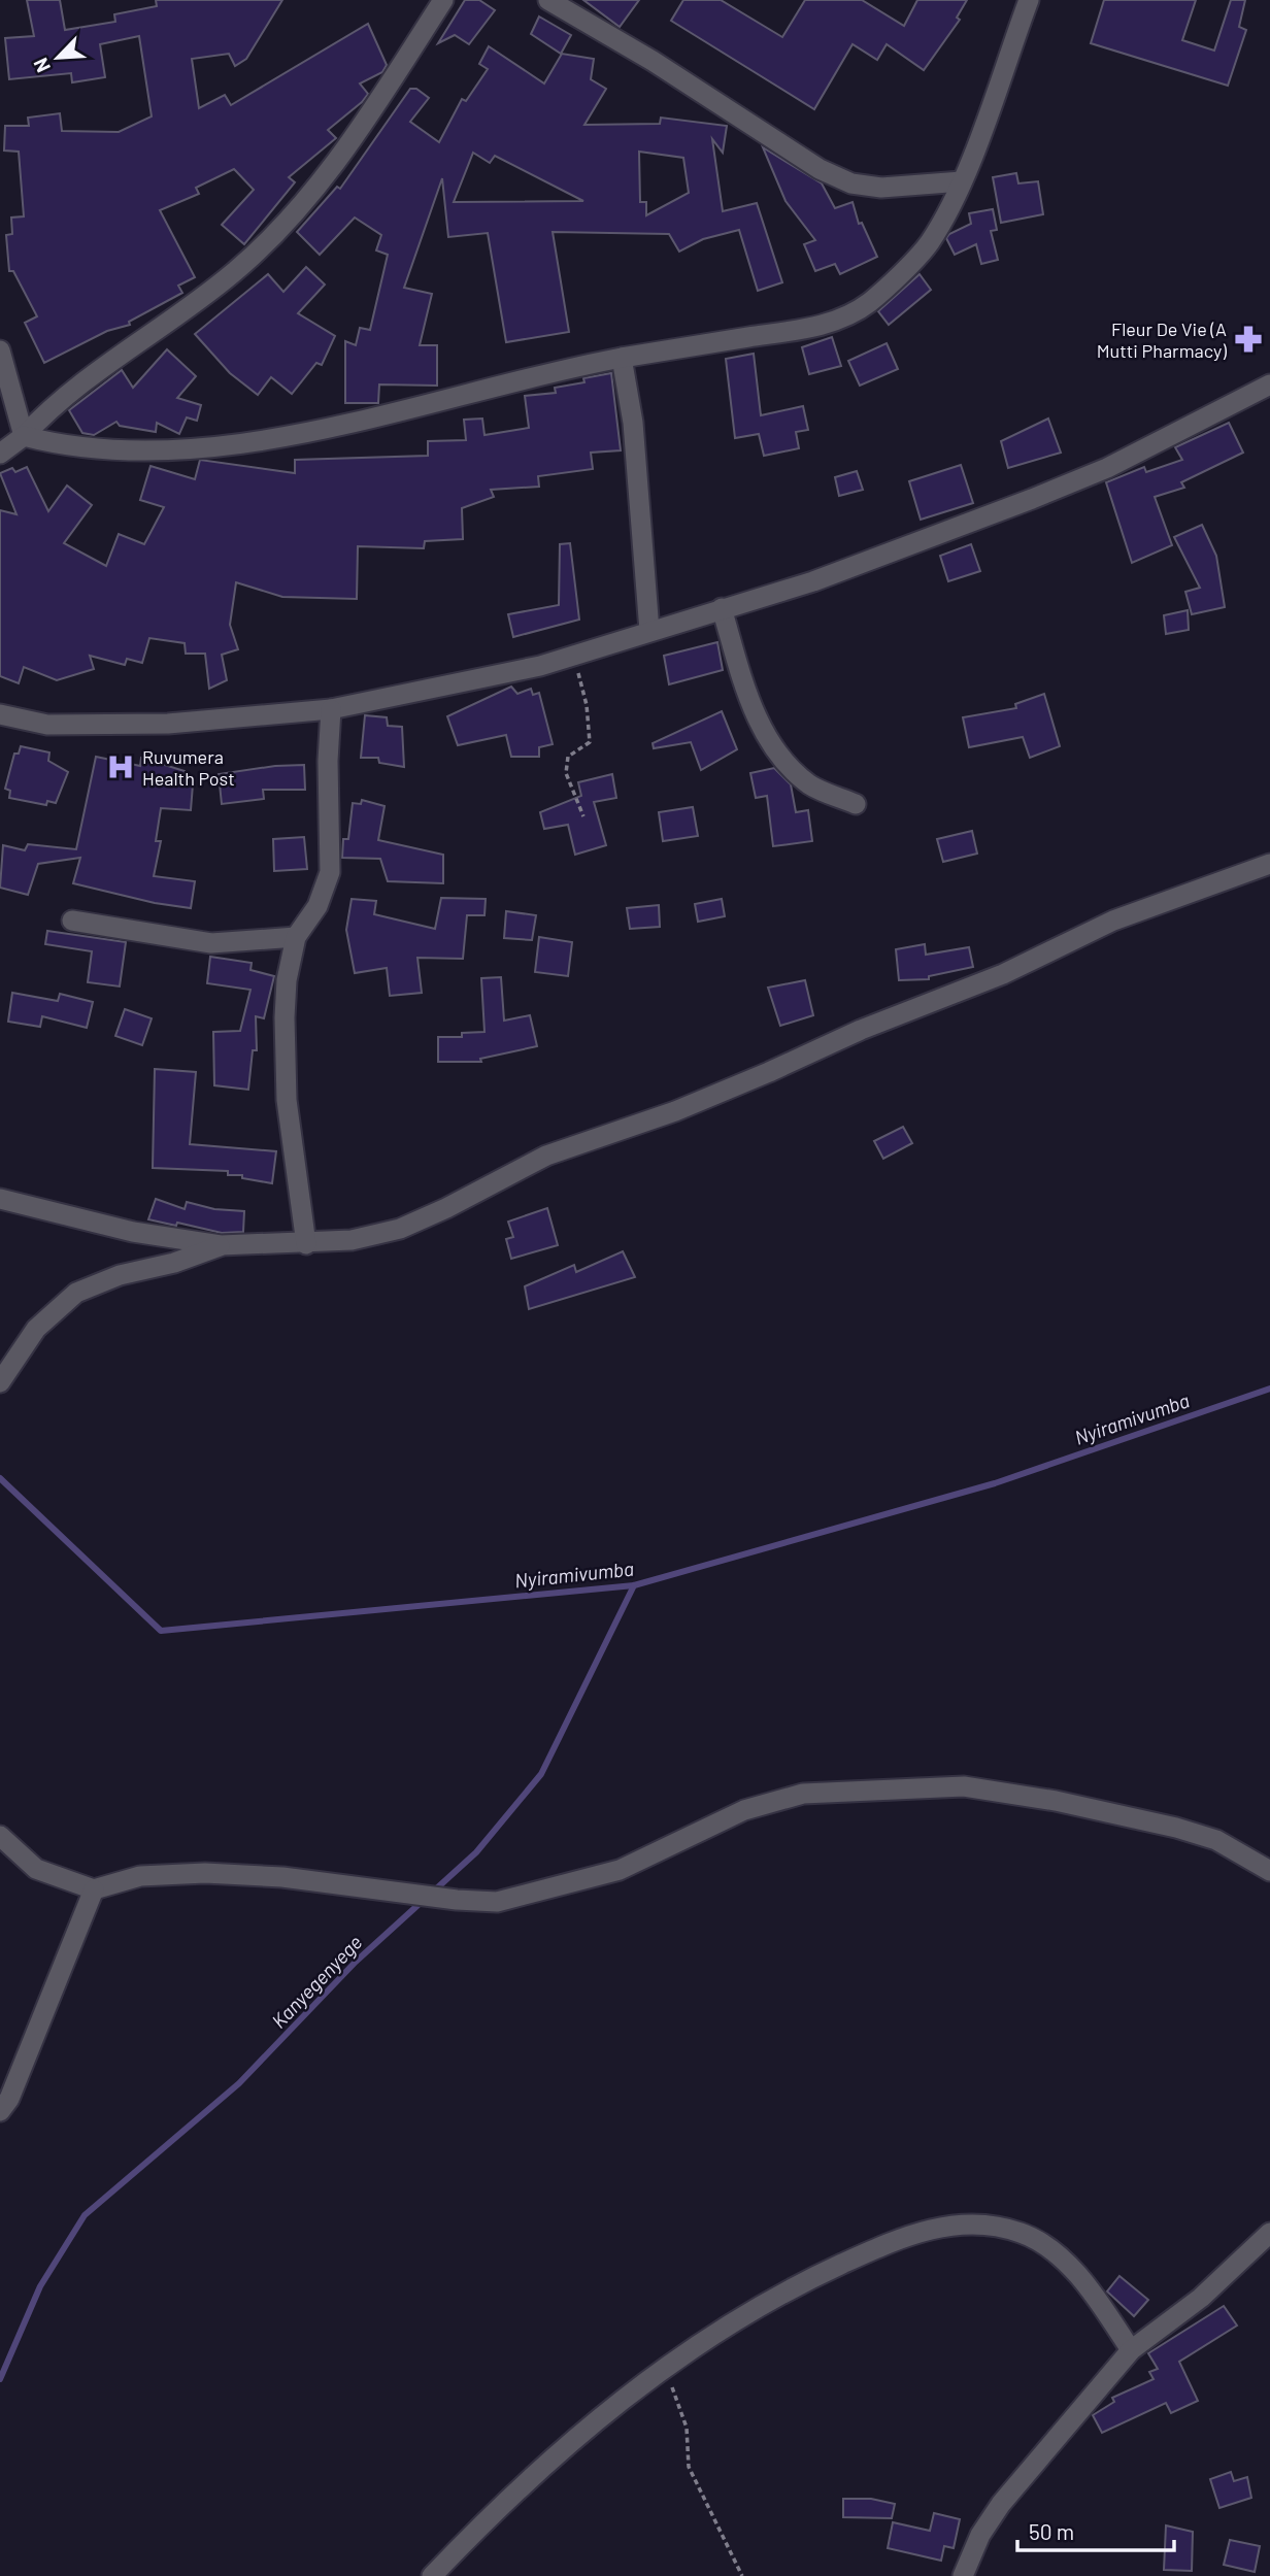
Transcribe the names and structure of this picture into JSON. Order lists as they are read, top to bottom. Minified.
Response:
{"water":["Nyiramivumba","Kanyegenyege"],"places":{"pharmacy":["Fleur De Vie (A Mutti Pharmacy)"],"hospital":["Ruvumera Health Post"]},"scale_bar":"50 m","north":"bottom left"}
